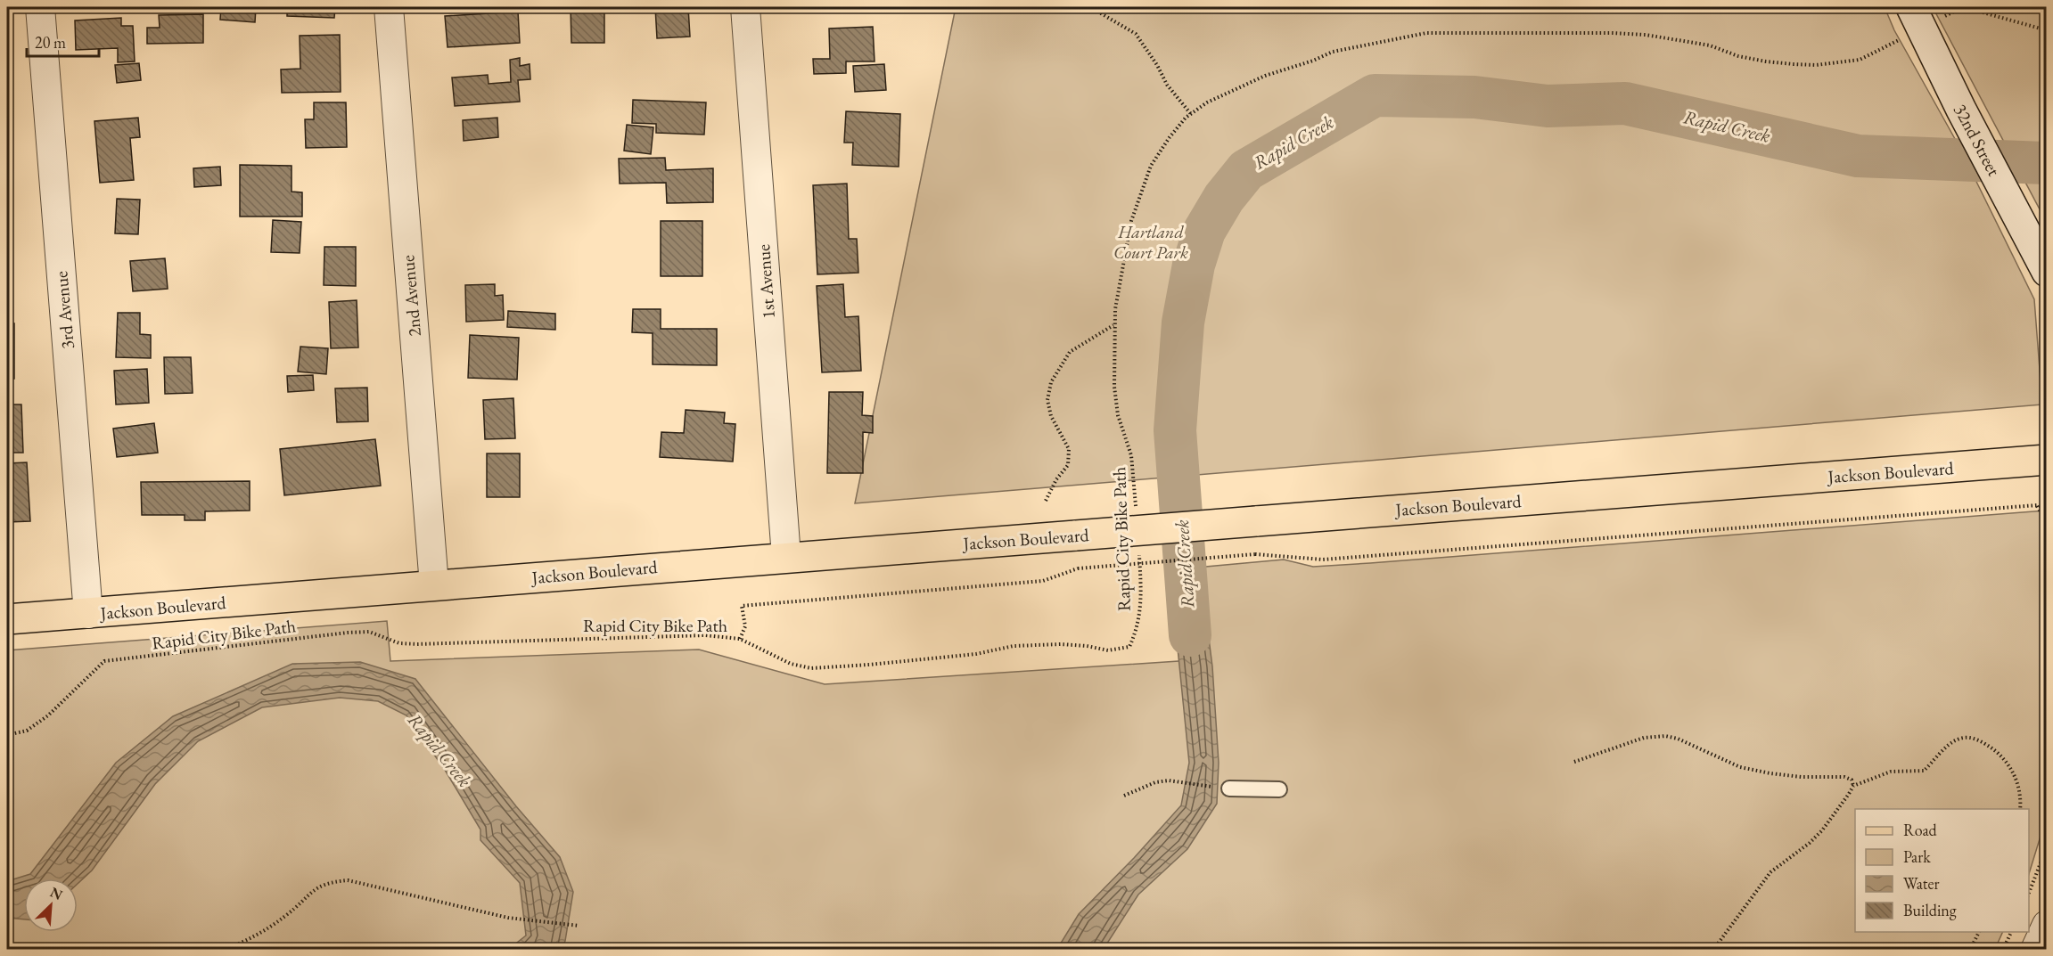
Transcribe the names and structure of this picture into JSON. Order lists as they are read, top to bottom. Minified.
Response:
{"streets":{"main road":["Jackson Boulevard"],"street":["32nd Street","1st Avenue","2nd Avenue","3rd Avenue"],"path":["Rapid City Bike Path"]},"crossings":[["32nd Street","Rapid City Bike Path"],["1st Avenue","Jackson Boulevard"],["2nd Avenue","Jackson Boulevard"],["3rd Avenue","Jackson Boulevard"]],"water":["Rapid Creek"],"parks":["Hartland Court Park"],"legend":["Road","Park","Water","Building"],"scale_bar":"20 m","north":"top right"}
